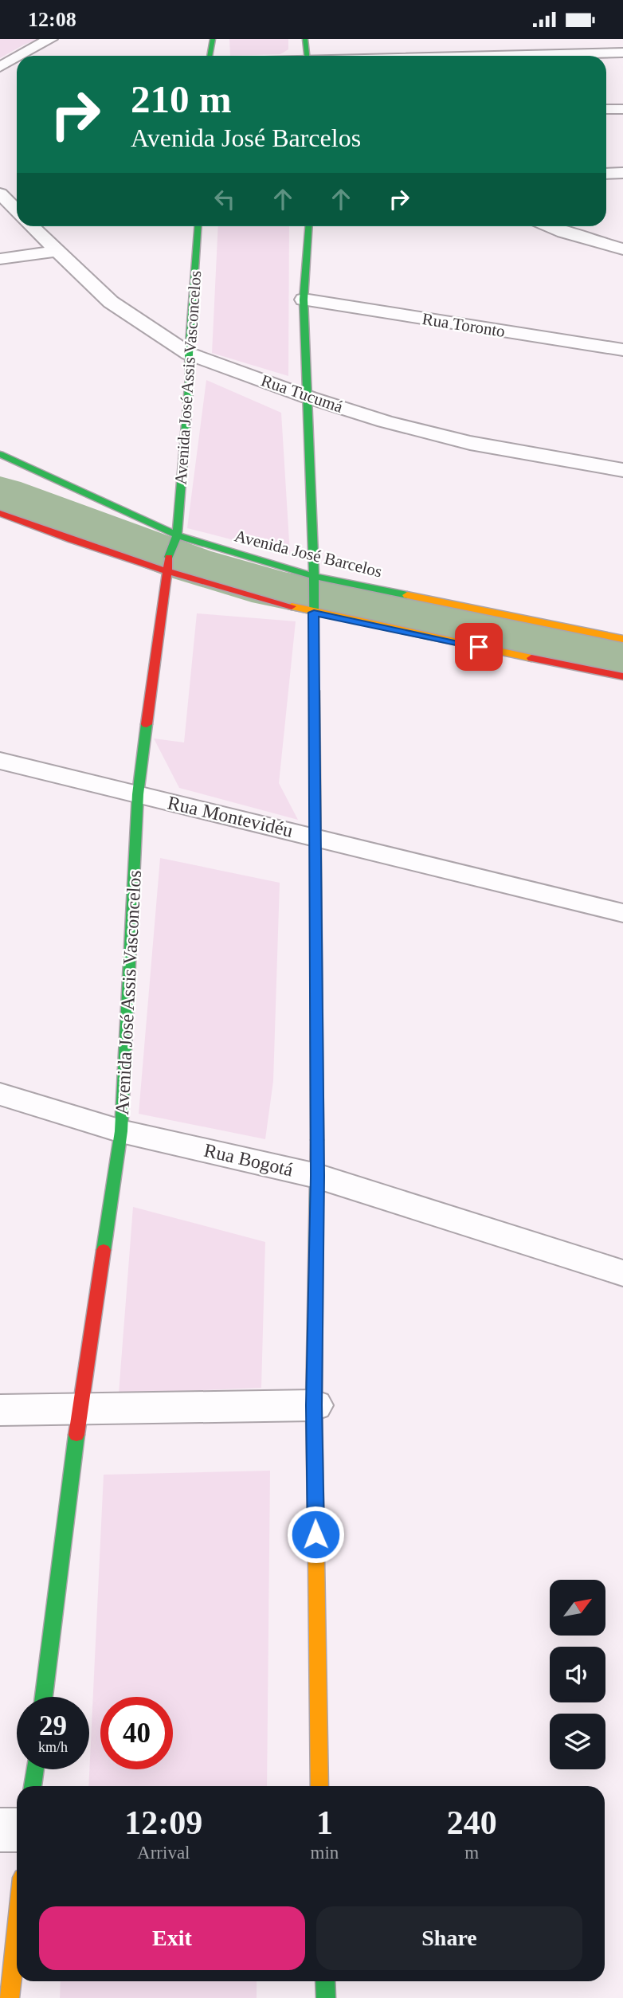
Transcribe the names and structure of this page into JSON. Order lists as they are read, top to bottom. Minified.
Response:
{"streets":{"street":["Rua Toronto","Avenida José Assis Vasconcelos","Rua Tucumá","Avenida José Barcelos","Rua Montevidéu","Rua Bogotá"]},"crossings":[["Avenida José Assis Vasconcelos","Rua Tucumá"],["Avenida José Assis Vasconcelos","Avenida José Barcelos"],["Avenida José Assis Vasconcelos","Rua Montevidéu"],["Avenida José Assis Vasconcelos","Rua Bogotá"]],"north":"top right","page":{"status":"12:08","turn":["210 m","Avenida José Barcelos"],"speed":"29 km/h","limit":"40","eta":["12:09","Arrival","1","min","240","m"],"buttons":["Exit","Share"]}}
